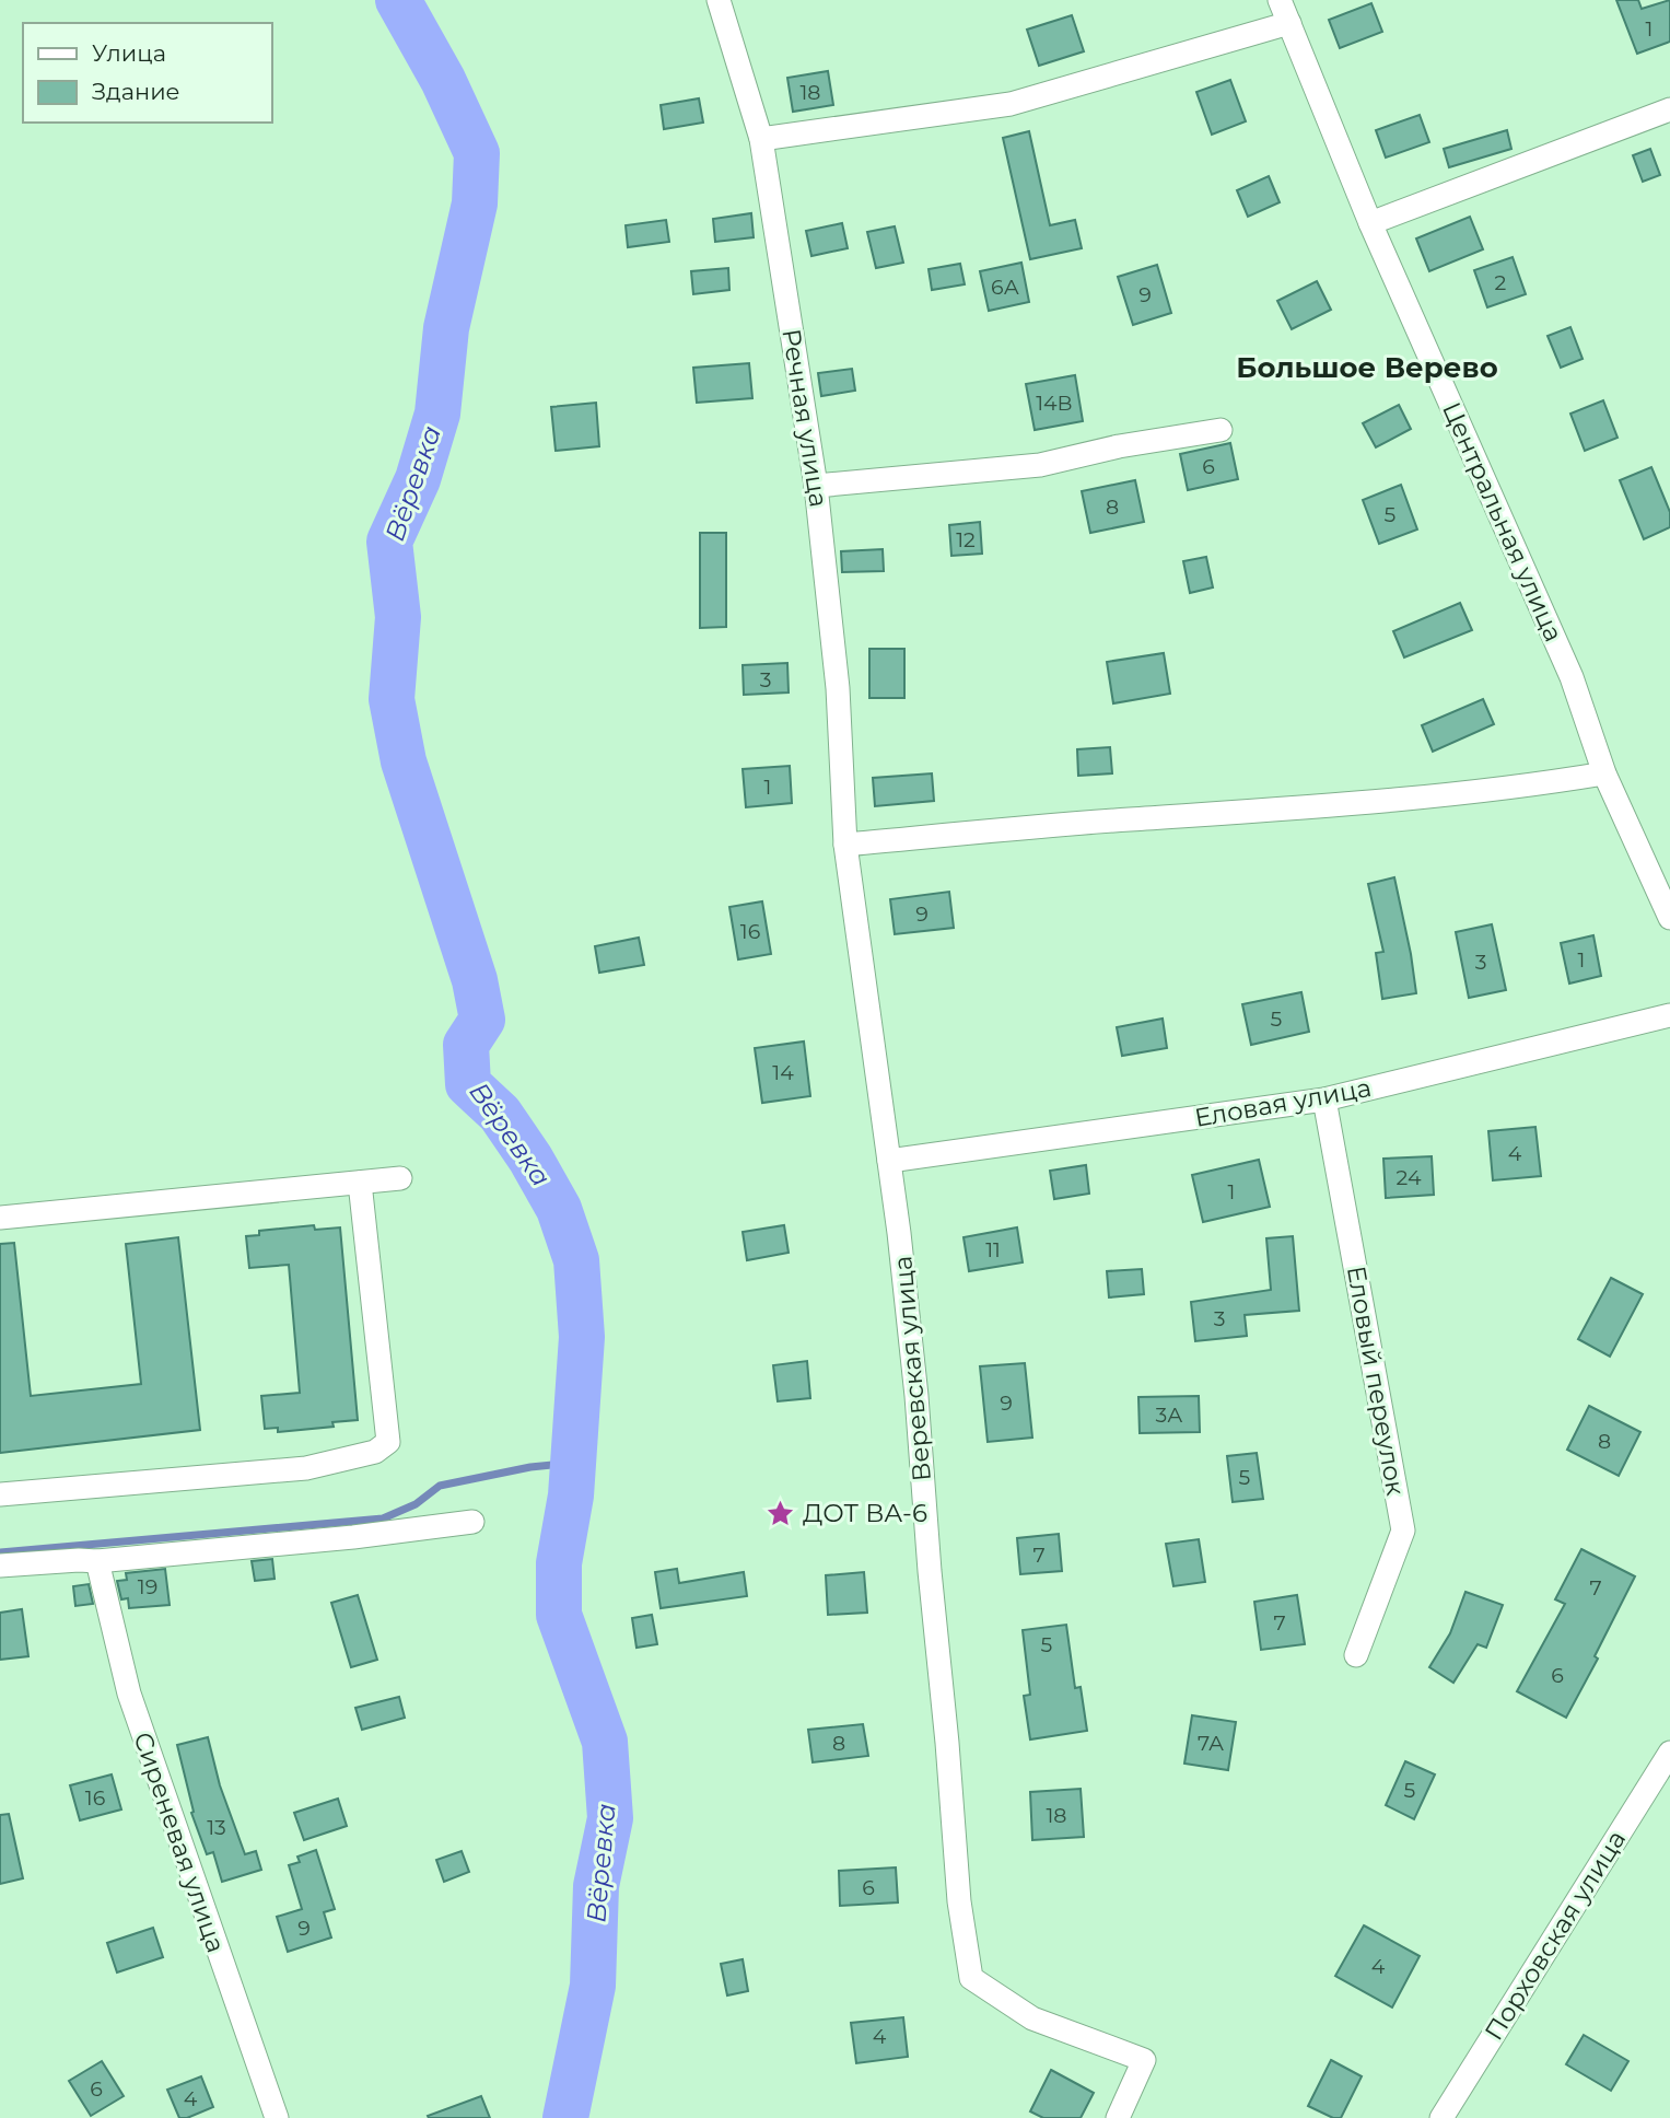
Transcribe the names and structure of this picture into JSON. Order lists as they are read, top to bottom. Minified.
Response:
{"streets":{"street":["Речная улица","Центральная улица","Еловая улица","Веревская улица","Еловый переулок","Сиреневая улица","Порховская улица"]},"crossings":[["Речная улица","Веревская улица"],["Еловая улица","Веревская улица"],["Еловая улица","Еловый переулок"]],"districts":["Большое Верево"],"water":["Вёревка"],"places":{"place":["ДОТ ВА-6"]},"house_numbers":["1","18","2","6А","9","14В","6","8","5","12","3","1","9","16","1","3","5","14","4","24","1","11","3","9","3А","8","5","7","19","7","7","5","6","8","7А","5","16","18","13","6","9","4","4","6","4"],"legend":["Улица","Здание"]}
